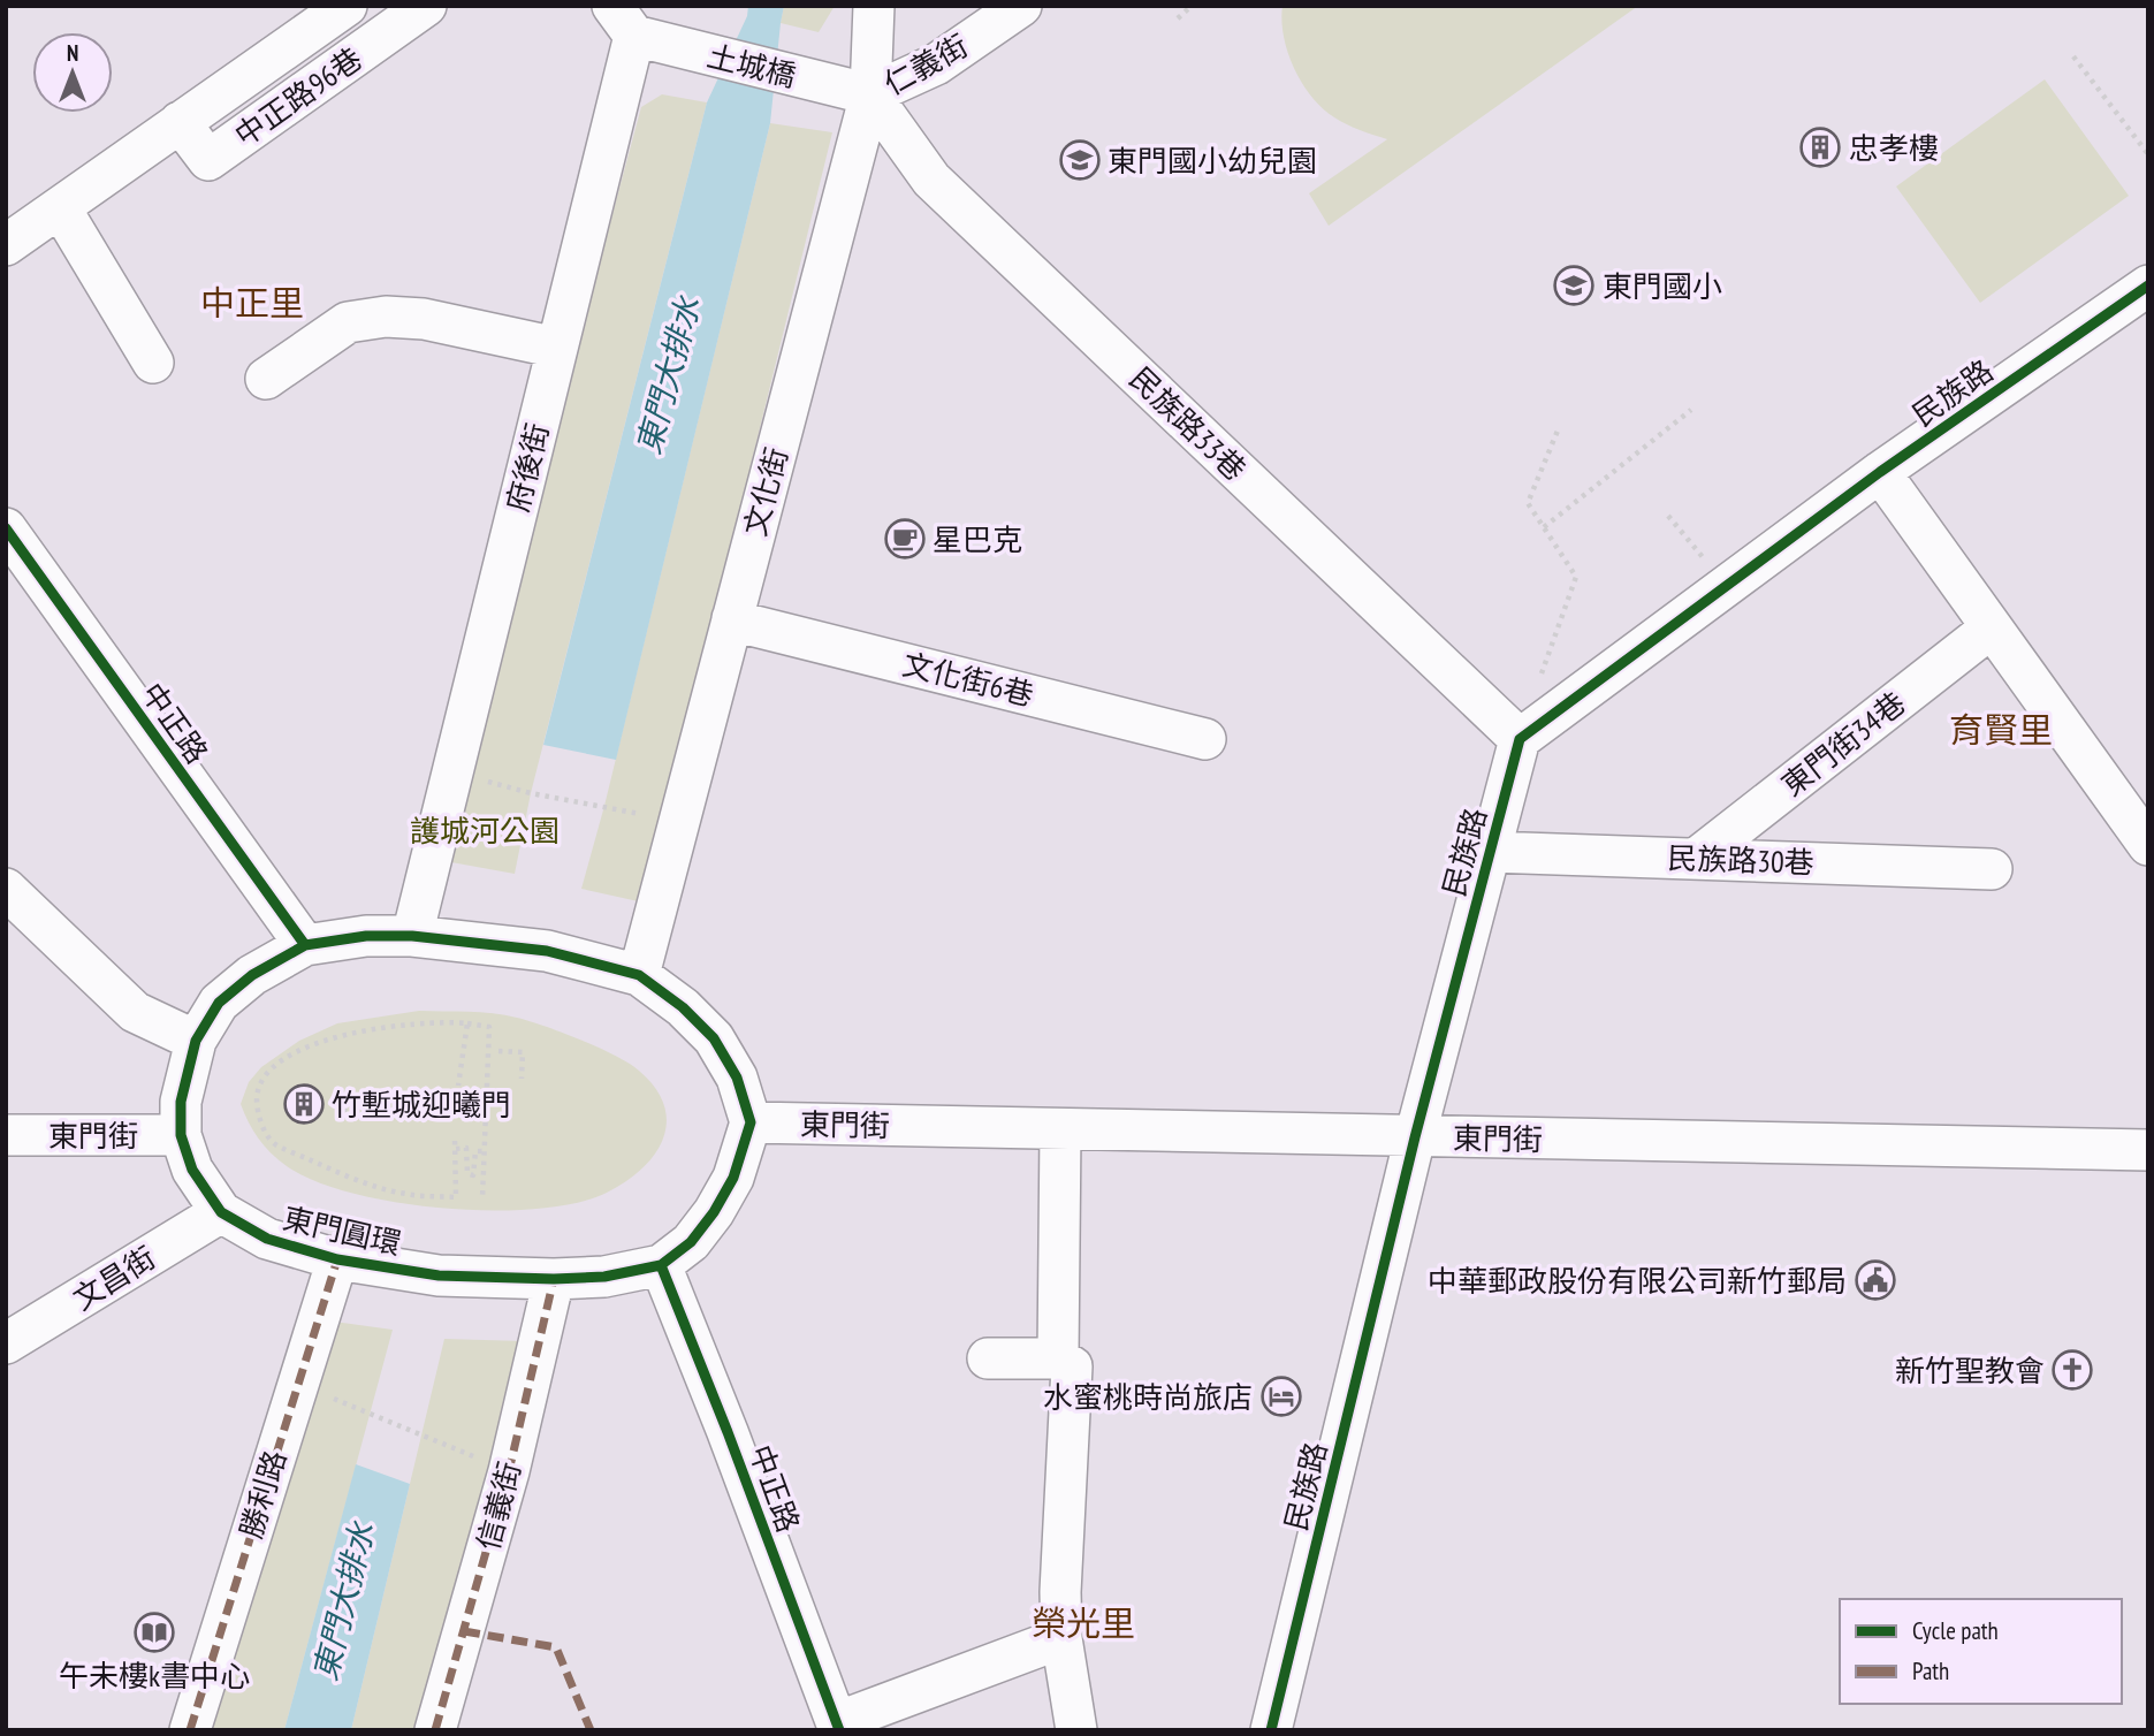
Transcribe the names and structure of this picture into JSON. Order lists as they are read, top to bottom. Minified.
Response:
{"streets":{"street":["仁義街","土城橋","中正路96巷","民族路","民族路33巷","府後街","文化街","文化街6巷","中正路","東門街34巷","民族路30巷","東門街","東門圓環","文昌街","勝利路","信義街"]},"crossings":[["仁義街","土城橋"],["仁義街","民族路33巷"],["仁義街","文化街"],["土城橋","民族路33巷"],["土城橋","府後街"],["土城橋","文化街"],["民族路","民族路33巷"],["民族路","民族路30巷"],["民族路","東門街"],["民族路33巷","文化街"],["府後街","東門圓環"],["文化街","文化街6巷"],["文化街","東門圓環"],["中正路","東門圓環"],["東門街34巷","民族路30巷"],["東門街","東門圓環"],["東門圓環","文昌街"],["東門圓環","勝利路"],["東門圓環","信義街"]],"districts":["中正里","育賢里","榮光里"],"water":["東門大排水"],"parks":["護城河公園"],"places":{"building":["忠孝樓","竹塹城迎曦門"],"school or university":["東門國小幼兒園","東門國小"],"cafe":["星巴克"],"public building":["中華郵政股份有限公司新竹郵局"],"church":["新竹聖教會"],"hotel":["水蜜桃時尚旅店"],"library":["午未樓k書中心"]},"legend":["Cycle path","Path"],"north":"top"}
